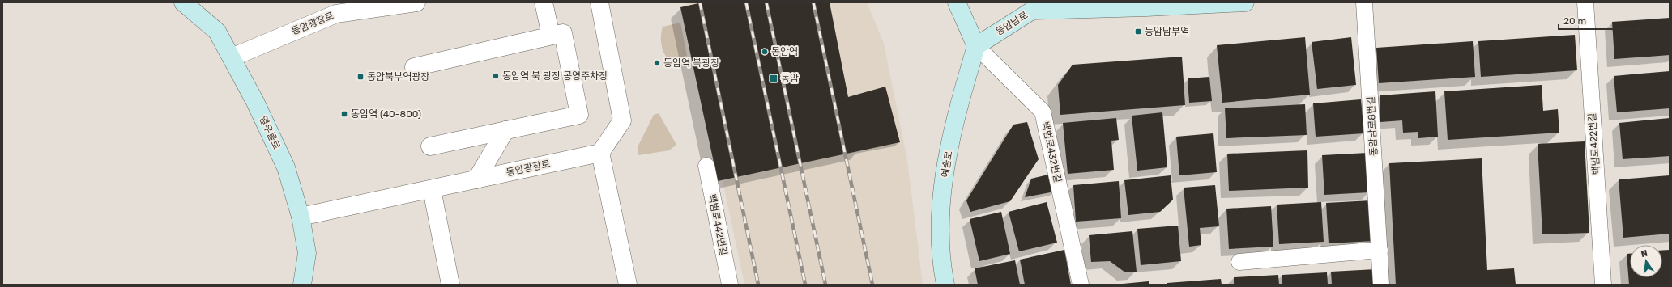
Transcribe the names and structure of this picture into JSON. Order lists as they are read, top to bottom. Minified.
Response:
{"streets":{"street":["동암광장로","동암남로","열우물로","예술로"],"lane":["동암남로8번길","백범로422번길","백범로432번길","백범로442번길"]},"crossings":[["동암광장로","열우물로"],["동암남로","백범로432번길"],["동암남로","예술로"],["백범로432번길","예술로"]],"places":{"transit":["동암남부역","동암북부역광장","동암","동암역 (40-800)"],"other":["동암역","동암역 북광장","동암역 북 광장 공영주차장"]},"scale_bar":"20 m","north":"top"}
